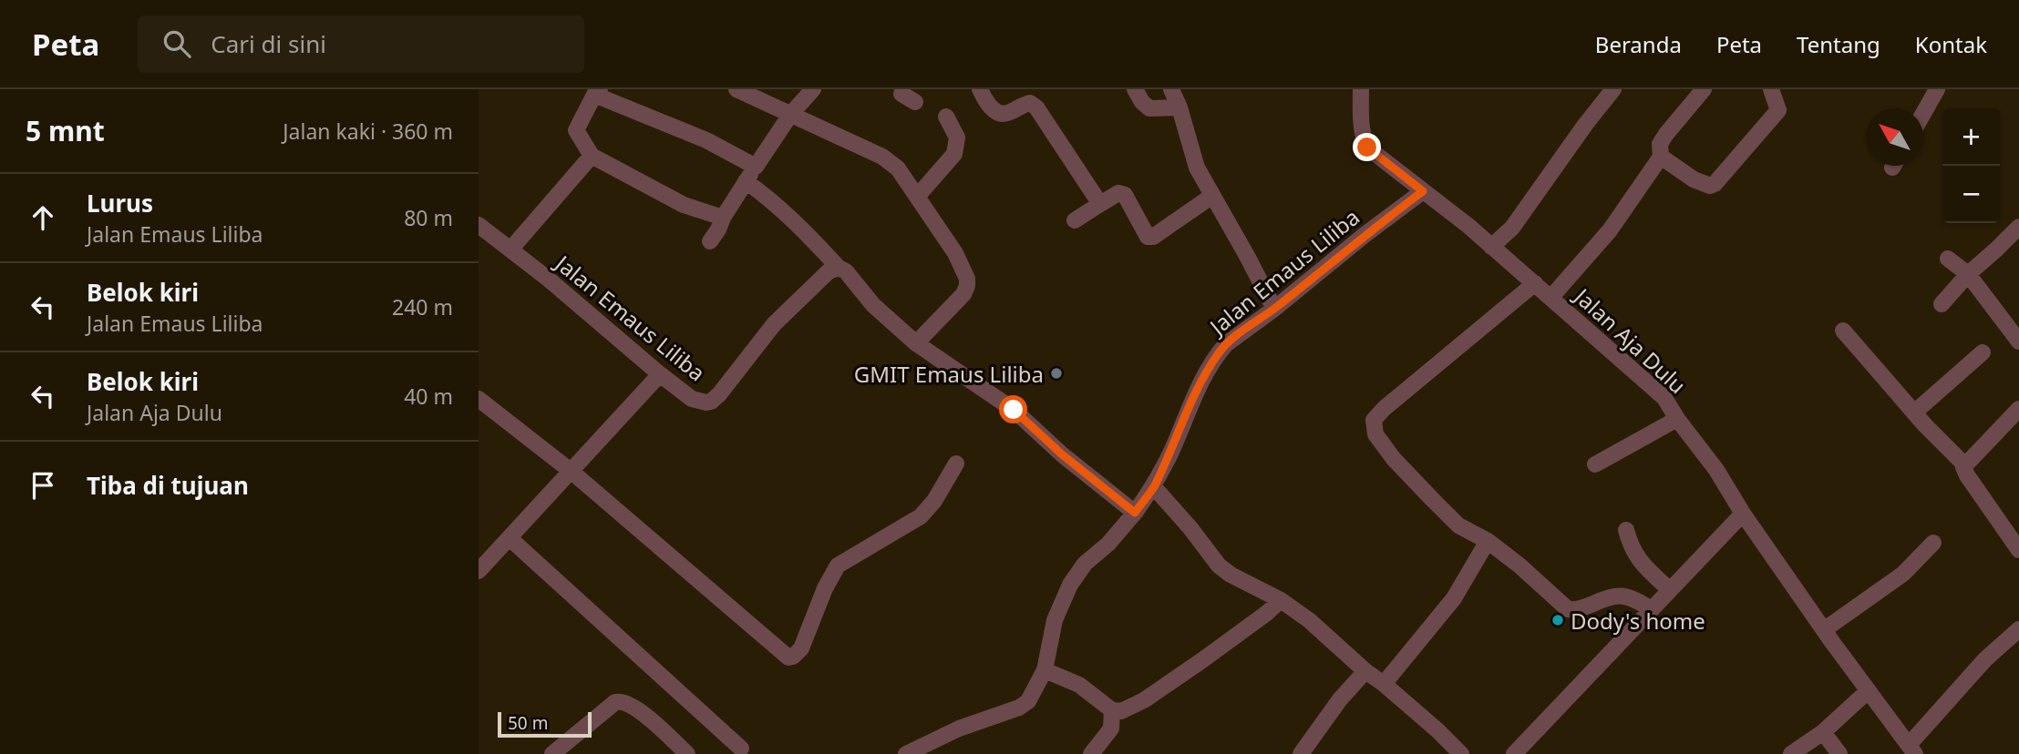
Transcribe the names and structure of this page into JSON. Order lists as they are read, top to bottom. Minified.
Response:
{"streets":{"street":["Jalan Emaus Liliba","Jalan Aja Dulu"]},"crossings":[["Jalan Emaus Liliba","Jalan Aja Dulu"]],"places":["GMIT Emaus Liliba","Dody's home"],"scale_bar":"50 m","north":"top left","page":{"header":"Peta","search":"Cari di sini","nav":["Beranda","Peta","Tentang","Kontak"],"heading":["5 mnt","Jalan kaki · 360 m"],"map_buttons":["+","−"],"list":[["Lurus","Jalan Emaus Liliba","80 m"],["Belok kiri","Jalan Emaus Liliba","240 m"],["Belok kiri","Jalan Aja Dulu","40 m"],"Tiba di tujuan"],"scale":"50 m"}}
